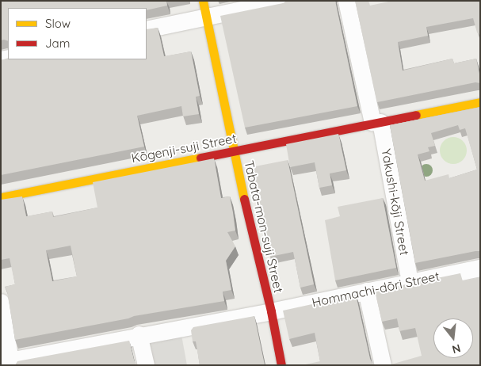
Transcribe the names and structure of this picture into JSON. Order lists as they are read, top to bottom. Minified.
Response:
{"streets":{"street":["Kōgenji-suji Street","Yakushi-kōji Street","Tabata-mon-suji Street","Hommachi-dōri Street"]},"crossings":[["Kōgenji-suji Street","Yakushi-kōji Street"],["Kōgenji-suji Street","Tabata-mon-suji Street"],["Yakushi-kōji Street","Hommachi-dōri Street"],["Tabata-mon-suji Street","Hommachi-dōri Street"]],"legend":["Slow","Jam"],"north":"bottom"}
